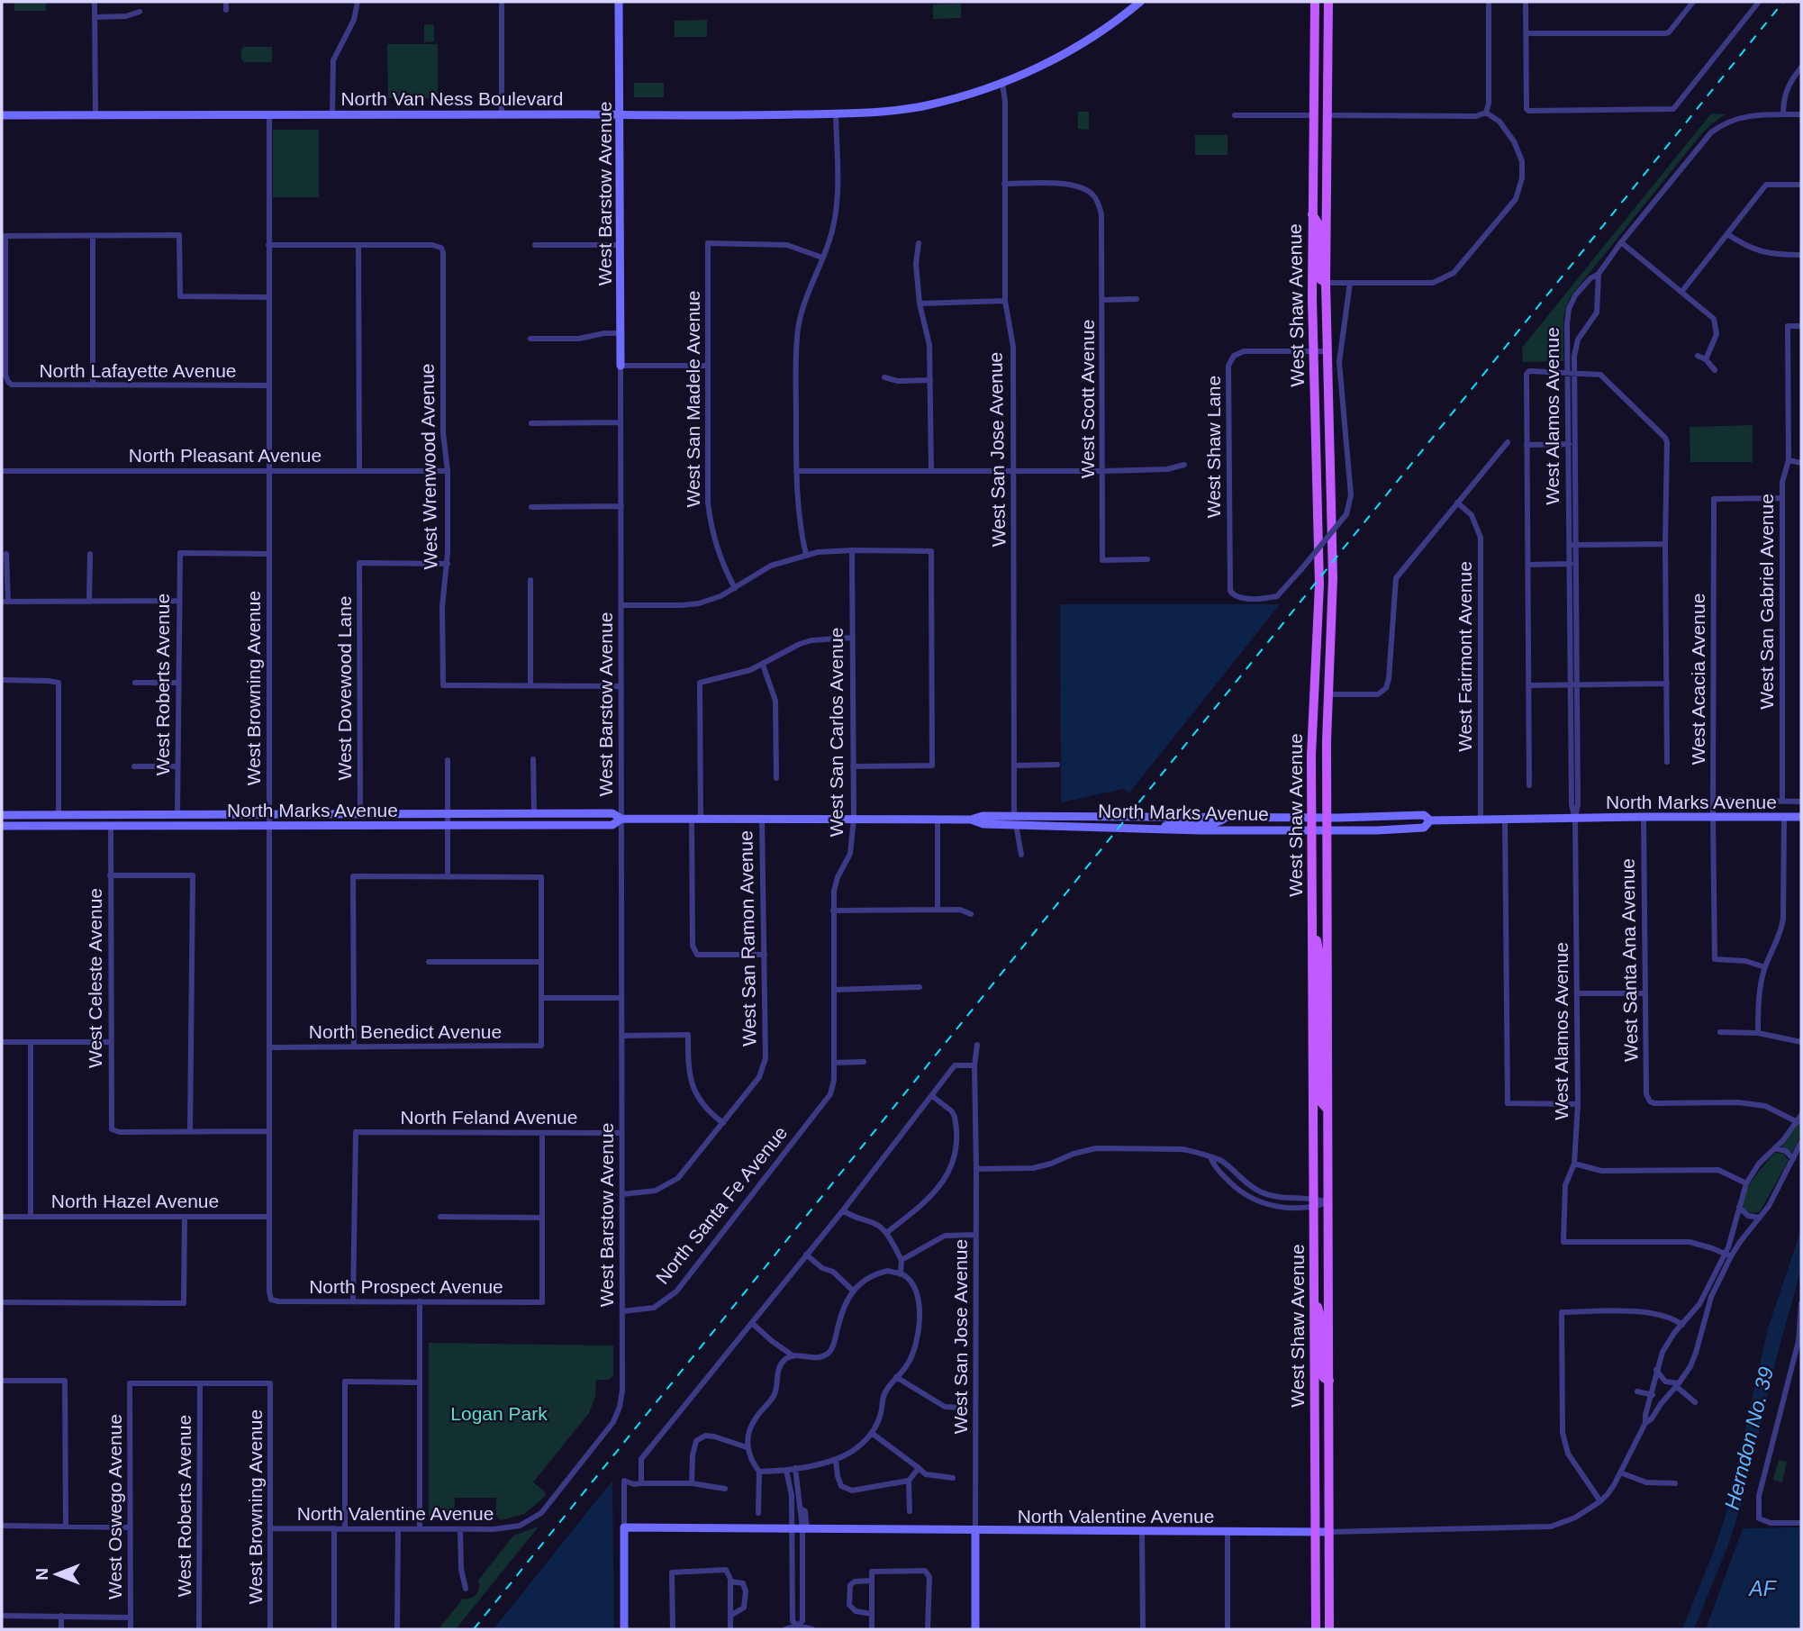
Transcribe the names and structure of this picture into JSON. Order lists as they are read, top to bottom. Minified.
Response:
{"streets":{"main road":["North Van Ness Boulevard","West Barstow Avenue","West Shaw Avenue","West San Jose Avenue","North Marks Avenue","North Valentine Avenue"],"street":["North Lafayette Avenue","West San Madele Avenue","West Scott Avenue","West Alamos Avenue","West Shaw Lane","North Pleasant Avenue","West Wrenwood Avenue","West San Gabriel Avenue","West Fairmont Avenue","West Acacia Avenue","West Roberts Avenue","West Browning Avenue","West Dovewood Lane","West San Carlos Avenue","West San Ramon Avenue","West Santa Ana Avenue","West Celeste Avenue","North Benedict Avenue","North Feland Avenue","North Hazel Avenue","North Santa Fe Avenue","North Prospect Avenue","West Oswego Avenue"]},"crossings":[["North Van Ness Boulevard","West Barstow Avenue"],["North Van Ness Boulevard","West San Jose Avenue"],["North Van Ness Boulevard","West Browning Avenue"],["West Barstow Avenue","North Marks Avenue"],["West Barstow Avenue","North Feland Avenue"],["West Barstow Avenue","North Santa Fe Avenue"],["West Barstow Avenue","North Valentine Avenue"],["West Shaw Avenue","West Shaw Lane"],["West Shaw Avenue","North Marks Avenue"],["West Shaw Avenue","North Valentine Avenue"],["North Lafayette Avenue","West Browning Avenue"],["West Scott Avenue","West San Jose Avenue"],["West Alamos Avenue","North Marks Avenue"],["West San Jose Avenue","North Marks Avenue"],["West San Jose Avenue","North Valentine Avenue"],["North Pleasant Avenue","West Wrenwood Avenue"],["North Pleasant Avenue","West Browning Avenue"],["West Wrenwood Avenue","West Dovewood Lane"],["West San Gabriel Avenue","West Acacia Avenue"],["West San Gabriel Avenue","North Marks Avenue"],["West Fairmont Avenue","North Marks Avenue"],["West Acacia Avenue","North Marks Avenue"],["West Roberts Avenue","West Browning Avenue"],["West Roberts Avenue","North Marks Avenue"],["West Roberts Avenue","West Oswego Avenue"],["West Browning Avenue","North Marks Avenue"],["West Browning Avenue","North Benedict Avenue"],["West Browning Avenue","North Hazel Avenue"],["West Browning Avenue","North Prospect Avenue"],["West Browning Avenue","West Oswego Avenue"],["West Browning Avenue","North Valentine Avenue"],["West Dovewood Lane","North Marks Avenue"],["West San Carlos Avenue","North Marks Avenue"],["West San Carlos Avenue","North Santa Fe Avenue"],["North Marks Avenue","West San Ramon Avenue"],["North Marks Avenue","West Santa Ana Avenue"],["North Marks Avenue","West Celeste Avenue"],["North Feland Avenue","North Prospect Avenue"]],"water":["Herndon No. 39","AF"],"parks":["Logan Park"],"north":"left"}
